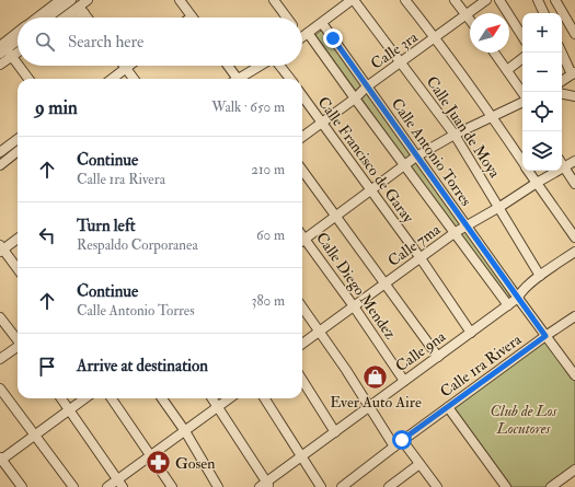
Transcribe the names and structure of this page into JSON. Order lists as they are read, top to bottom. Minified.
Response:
{"streets":{"street":["Calle 3ra","Calle Juan de Moya","Calle Antonio Torres","Calle Francisco de Garay","Calle 7ma","Calle Diego Mendez","Calle 9na","Calle 1ra Rivera"]},"crossings":[["Calle 3ra","Calle Juan de Moya"],["Calle 3ra","Calle Antonio Torres"],["Calle 3ra","Calle Francisco de Garay"],["Calle Juan de Moya","Calle 7ma"],["Calle Juan de Moya","Calle 9na"],["Calle Antonio Torres","Calle 7ma"],["Calle Antonio Torres","Calle 9na"],["Calle Antonio Torres","Calle 1ra Rivera"],["Calle Francisco de Garay","Calle 7ma"],["Calle Francisco de Garay","Calle 9na"],["Calle 7ma","Calle Diego Mendez"],["Calle Diego Mendez","Calle 9na"]],"parks":["Club de Los Locutores"],"places":{"shop":["Ever Auto Aire"],"pharmacy":["Gosen"]},"north":"top right","page":{"map_buttons":["+","−"],"search":"Search here","heading":["9 min","Walk · 650 m"],"list":[["Continue","Calle 1ra Rivera","210 m"],["Turn left","Respaldo Corporanea","60 m"],["Continue","Calle Antonio Torres","380 m"],"Arrive at destination"]}}
